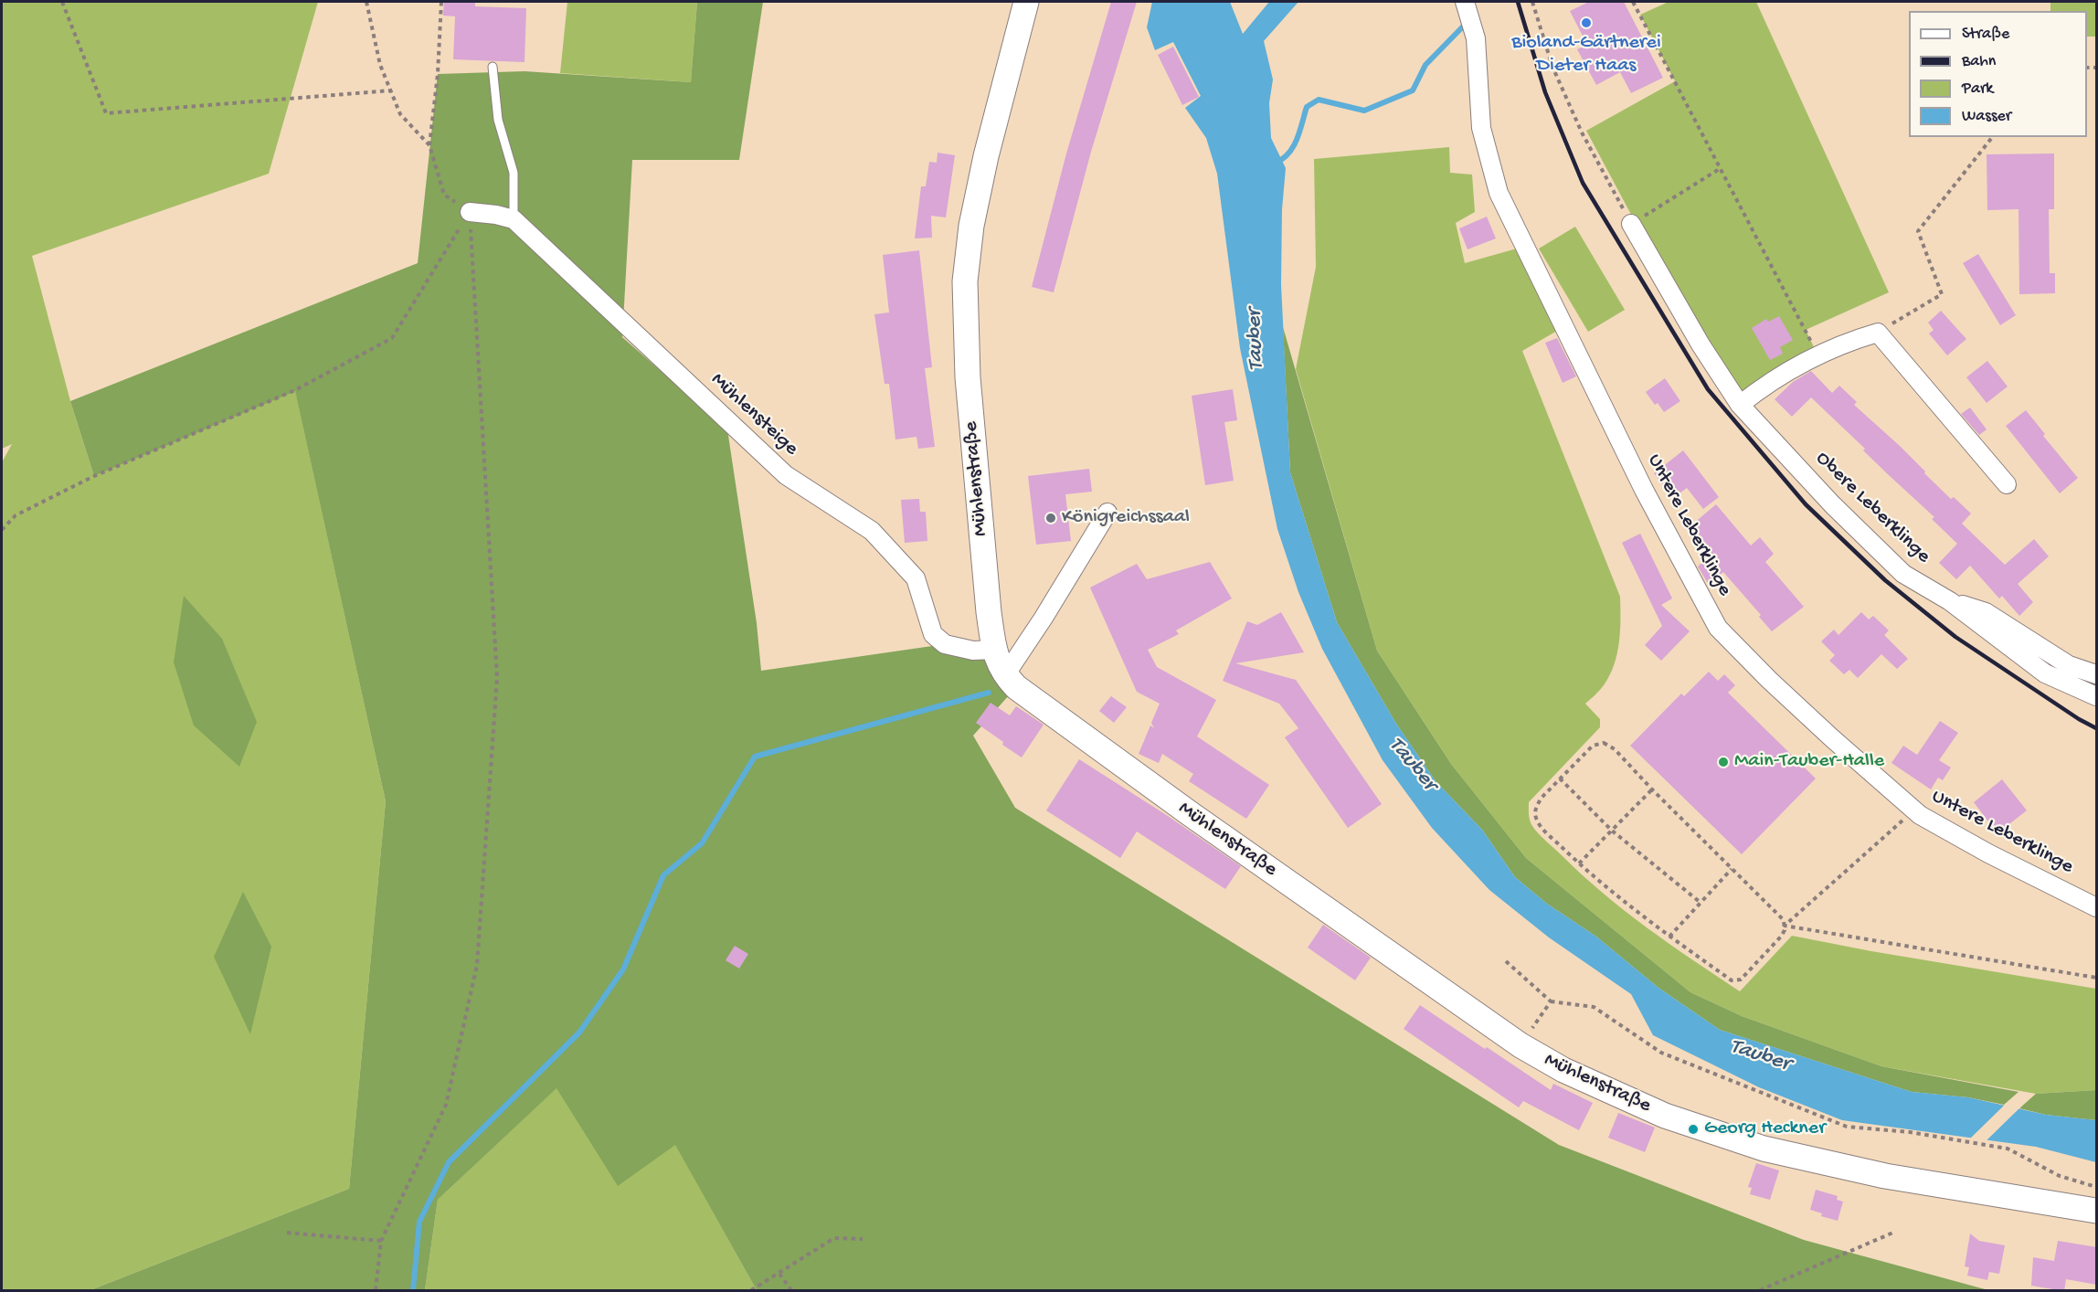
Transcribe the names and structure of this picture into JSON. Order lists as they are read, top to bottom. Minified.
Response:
{"streets":{"main road":["Mühlenstraße"],"street":["Mühlensteige","Obere Leberklinge","Untere Leberklinge"]},"crossings":[["Mühlensteige","Mühlenstraße"]],"water":["Tauber"],"places":["Bioland-Gärtnerei Dieter Haas","Königreichssaal","Main-Tauber-Halle","Georg Heckner"],"legend":["Straße","Bahn","Park","Wasser"]}
